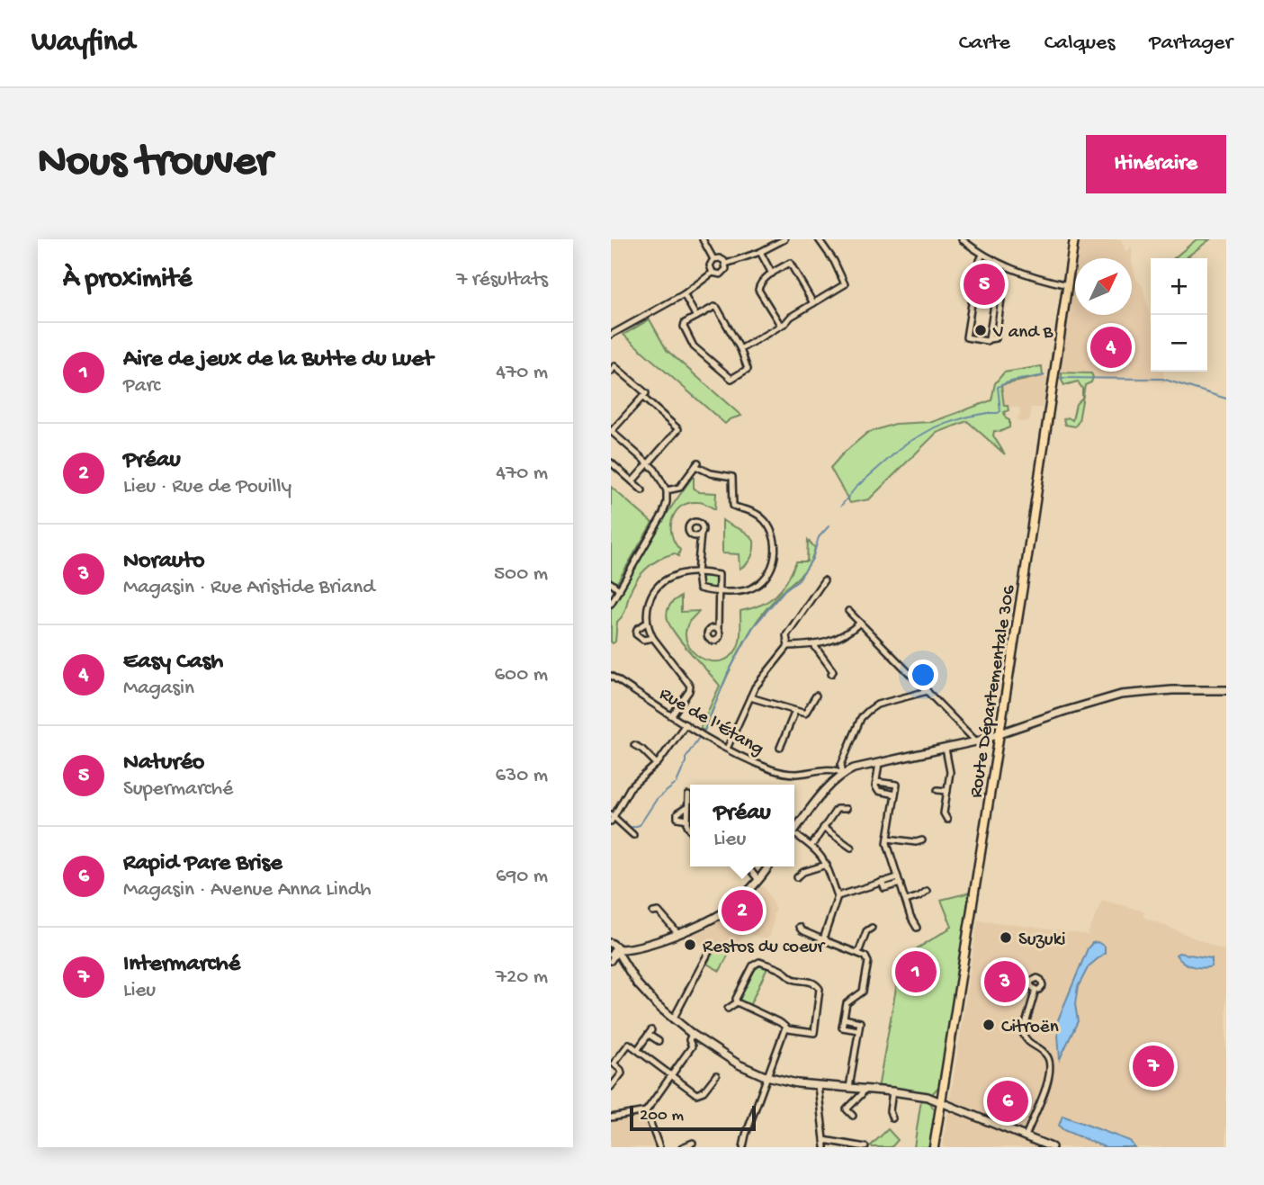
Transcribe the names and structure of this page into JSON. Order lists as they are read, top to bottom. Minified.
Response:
{"streets":{"main road":["Route Départementale 306"],"street":["Rue de l'Étang"]},"places":["V and B","Suzuki","Restos du coeur","Citroën"],"scale_bar":"200 m","north":"top right","page":{"header":"Wayfind","nav":["Carte","Calques","Partager"],"buttons":"Itinéraire","title":"Nous trouver","heading":["À proximité","7 résultats"],"map_buttons":["+","−"],"pins":["5","4","2","1","3","7","6"],"list":[{"mark":"1","name":"Aire de jeux de la Butte du Luet","note":"Parc","value":"470 m"},{"mark":"2","name":"Préau","note":"Lieu · Rue de Pouilly","value":"470 m"},{"mark":"3","name":"Norauto","note":"Magasin · Rue Aristide Briand","value":"500 m"},{"mark":"4","name":"Easy Cash","note":"Magasin","value":"600 m"},{"mark":"5","name":"Naturéo","note":"Supermarché","value":"630 m"},{"mark":"6","name":"Rapid Pare Brise","note":"Magasin · Avenue Anna Lindh","value":"690 m"},{"mark":"7","name":"Intermarché","note":"Lieu","value":"720 m"}],"popup":["Préau","Lieu"],"scale":"200 m"}}
